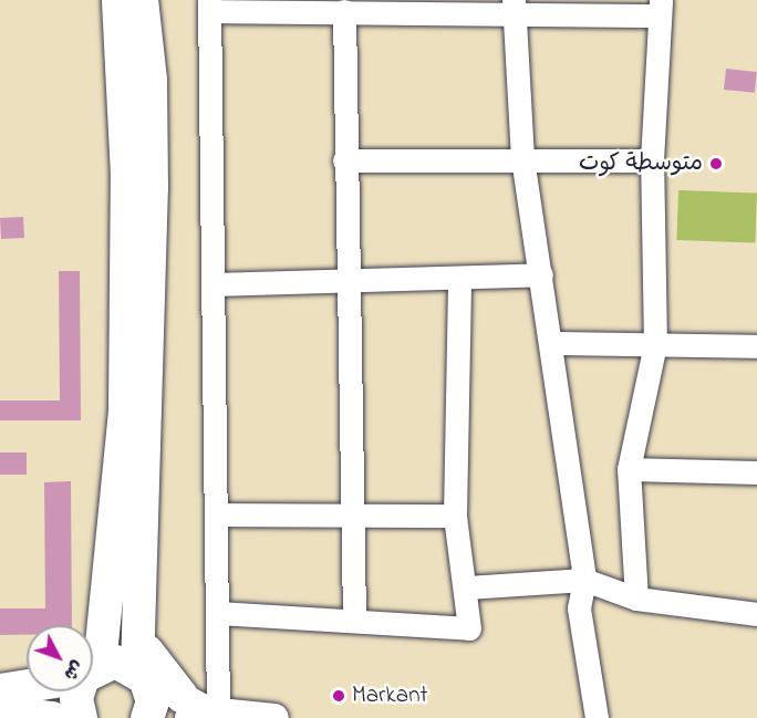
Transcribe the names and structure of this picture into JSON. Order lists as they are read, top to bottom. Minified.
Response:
{"places":["متوسطة كوت","Markant"],"north":"bottom right"}
